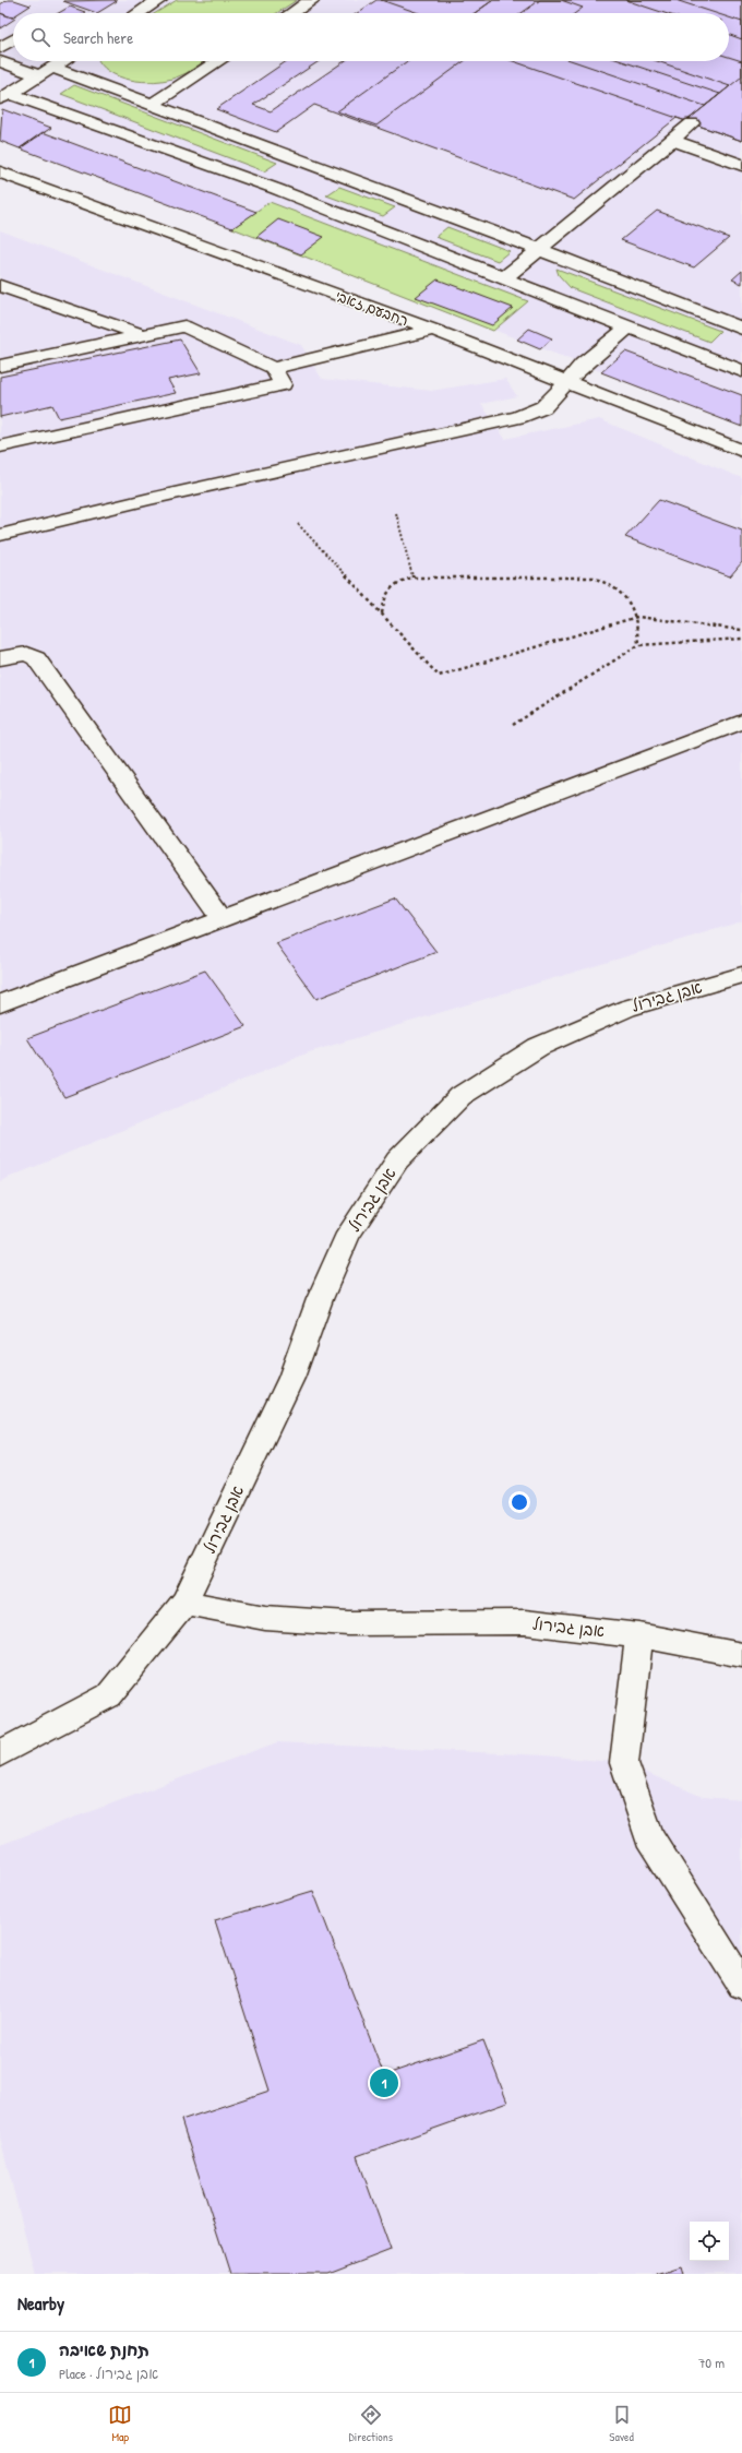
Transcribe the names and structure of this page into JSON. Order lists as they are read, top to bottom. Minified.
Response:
{"streets":{"street":["רחבעם זאבי","אבן גבירול"]},"page":{"search":"Search here","pins":"1","heading":"Nearby","list":[{"mark":"1","name":"תחנת שאיבה","note":"Place · אבן גבירול","value":"70 m"}],"nav":["Map","Directions","Saved"]}}
